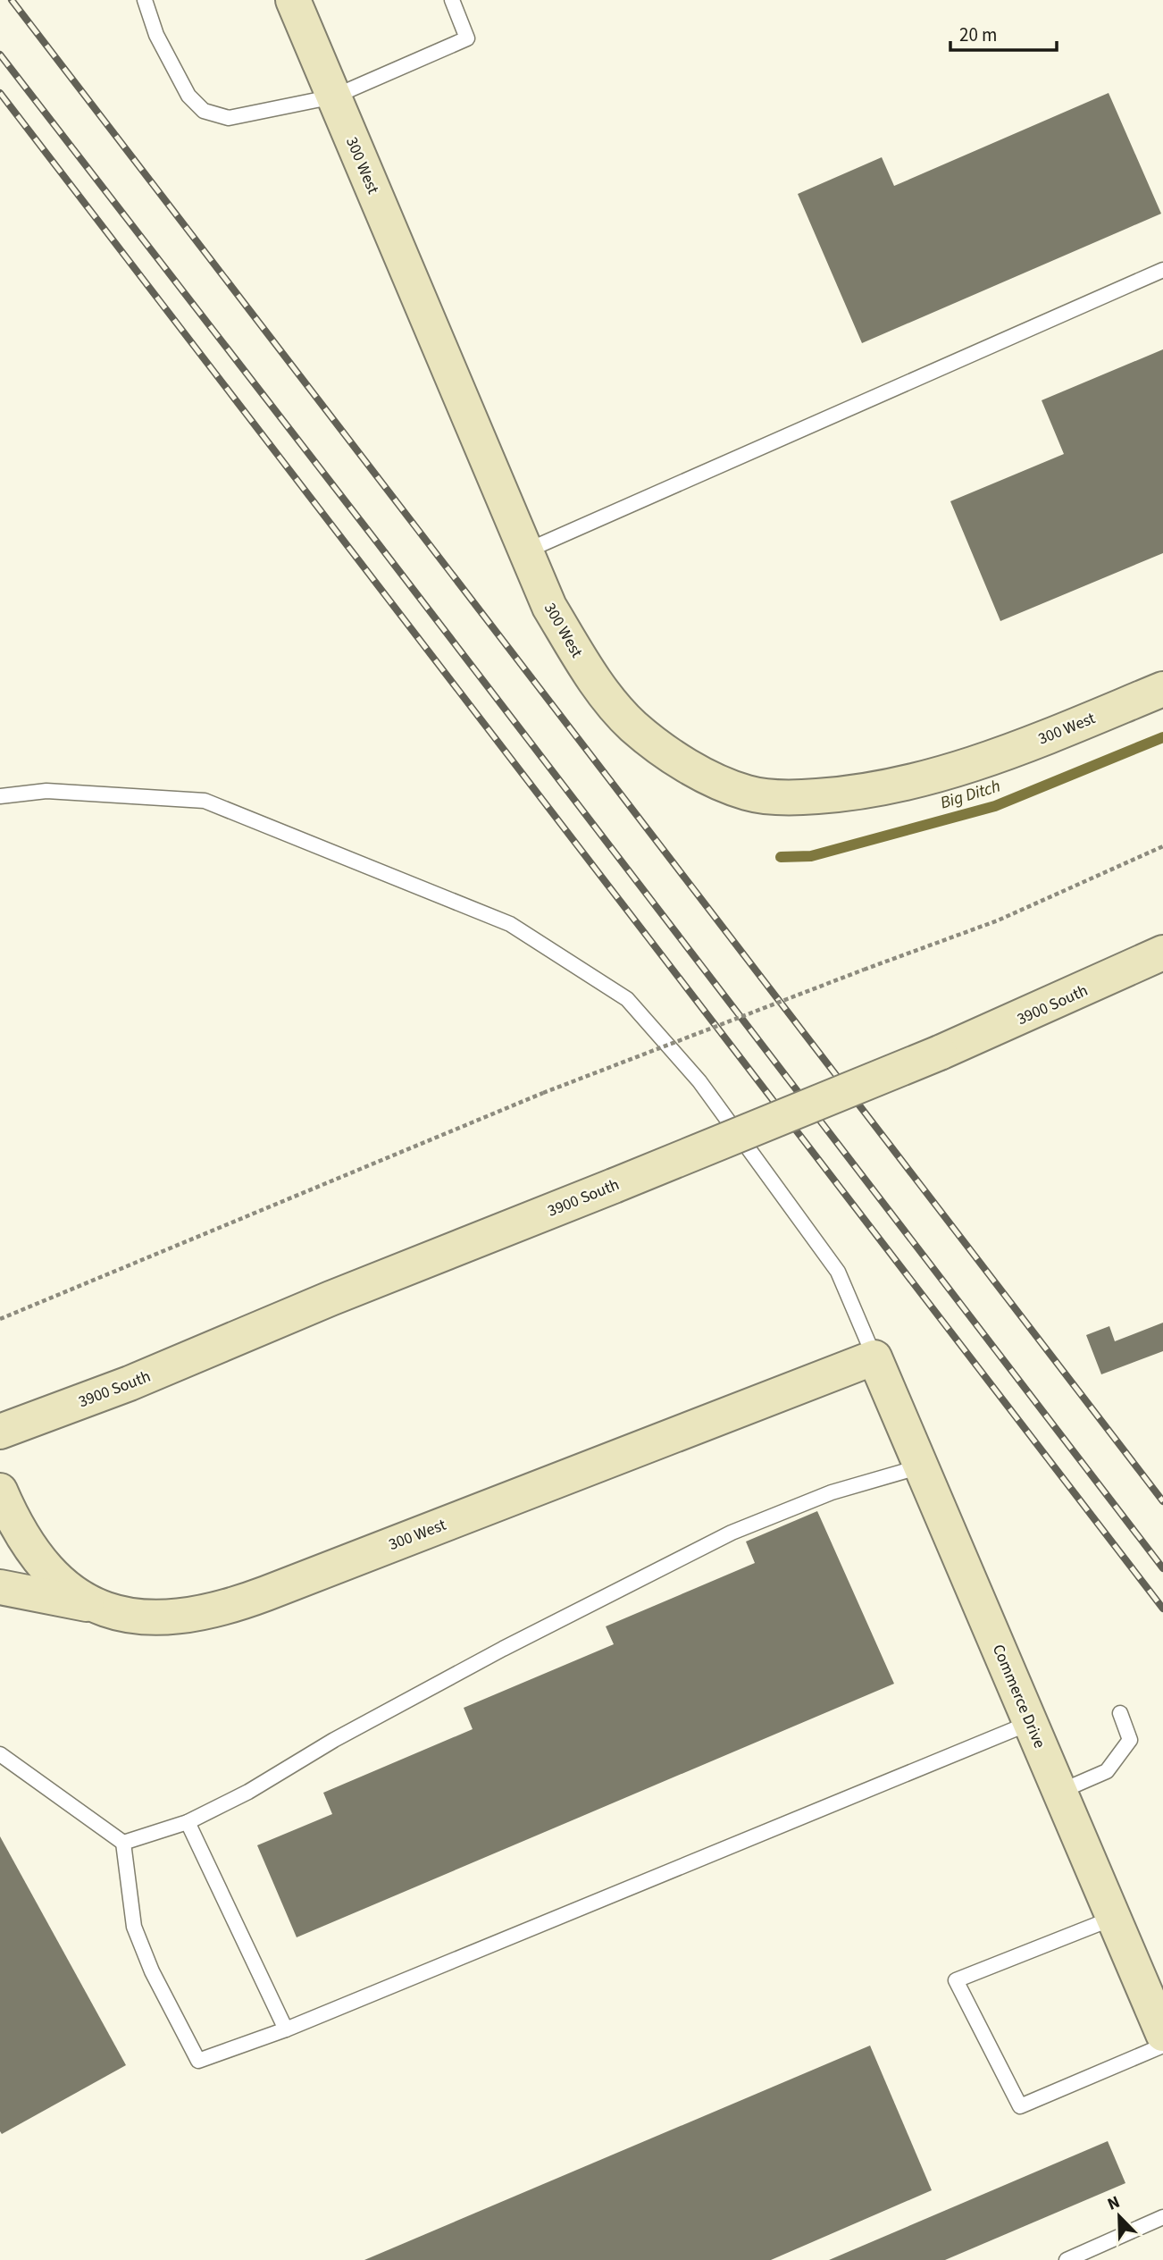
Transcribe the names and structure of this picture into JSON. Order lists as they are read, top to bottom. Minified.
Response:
{"streets":{"street":["300 West","3900 South","Commerce Drive"]},"crossings":[["300 West","Commerce Drive"]],"water":["Big Ditch"],"scale_bar":"20 m","north":"top left"}
